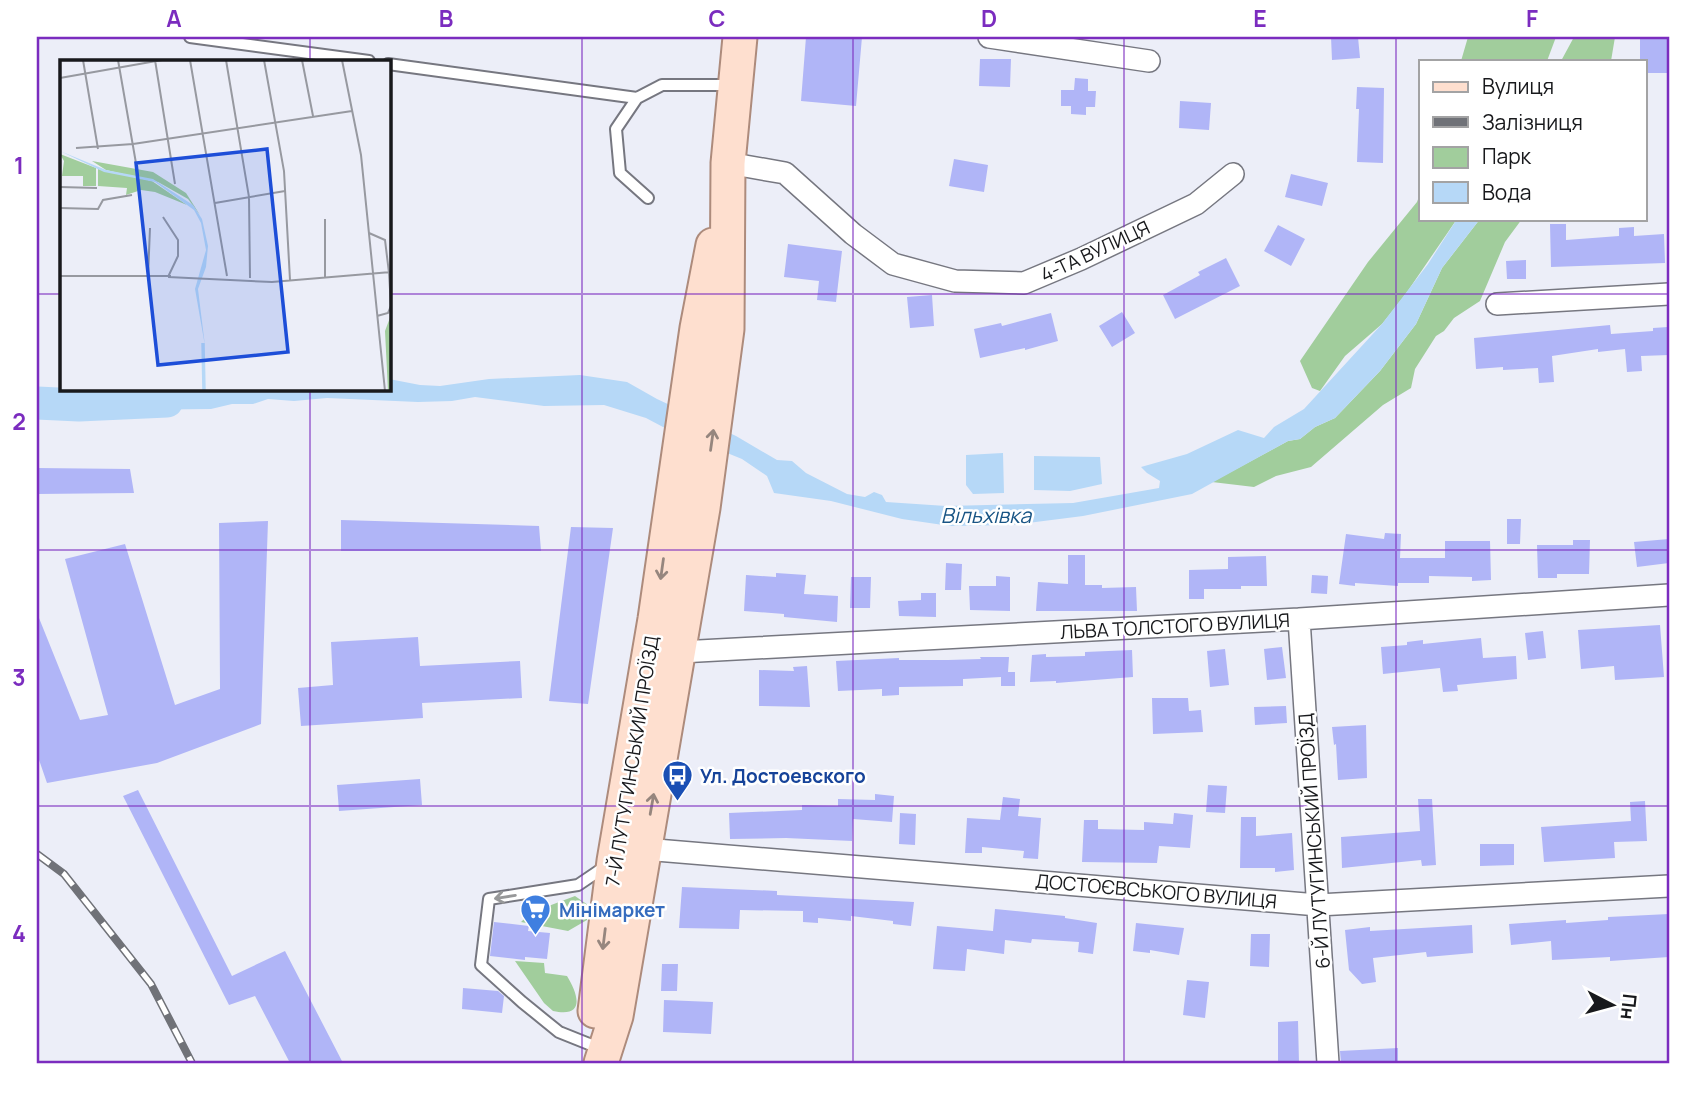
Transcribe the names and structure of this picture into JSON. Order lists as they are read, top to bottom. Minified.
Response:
{"streets":{"main road":["7-Й ЛУТУГИНСЬКИЙ ПРОЇЗД"],"street":["4-ТА ВУЛИЦЯ","ЛЬВА ТОЛСТОГО ВУЛИЦЯ","6-Й ЛУТУГИНСЬКИЙ ПРОЇЗД","ДОСТОЄВСЬКОГО ВУЛИЦЯ"]},"crossings":[["ЛЬВА ТОЛСТОГО ВУЛИЦЯ","7-Й ЛУТУГИНСЬКИЙ ПРОЇЗД"],["ЛЬВА ТОЛСТОГО ВУЛИЦЯ","6-Й ЛУТУГИНСЬКИЙ ПРОЇЗД"],["7-Й ЛУТУГИНСЬКИЙ ПРОЇЗД","ДОСТОЄВСЬКОГО ВУЛИЦЯ"],["6-Й ЛУТУГИНСЬКИЙ ПРОЇЗД","ДОСТОЄВСЬКОГО ВУЛИЦЯ"]],"water":["Вільхівка"],"places":{"bus stop":["Ул. Достоевского"],"supermarket":["Мінімаркет"]},"legend":["Вулиця","Залізниця","Парк","Вода"],"north":"right","grid":{"columns":["A","B","C","D","E","F"],"rows":["1","2","3","4"]}}
